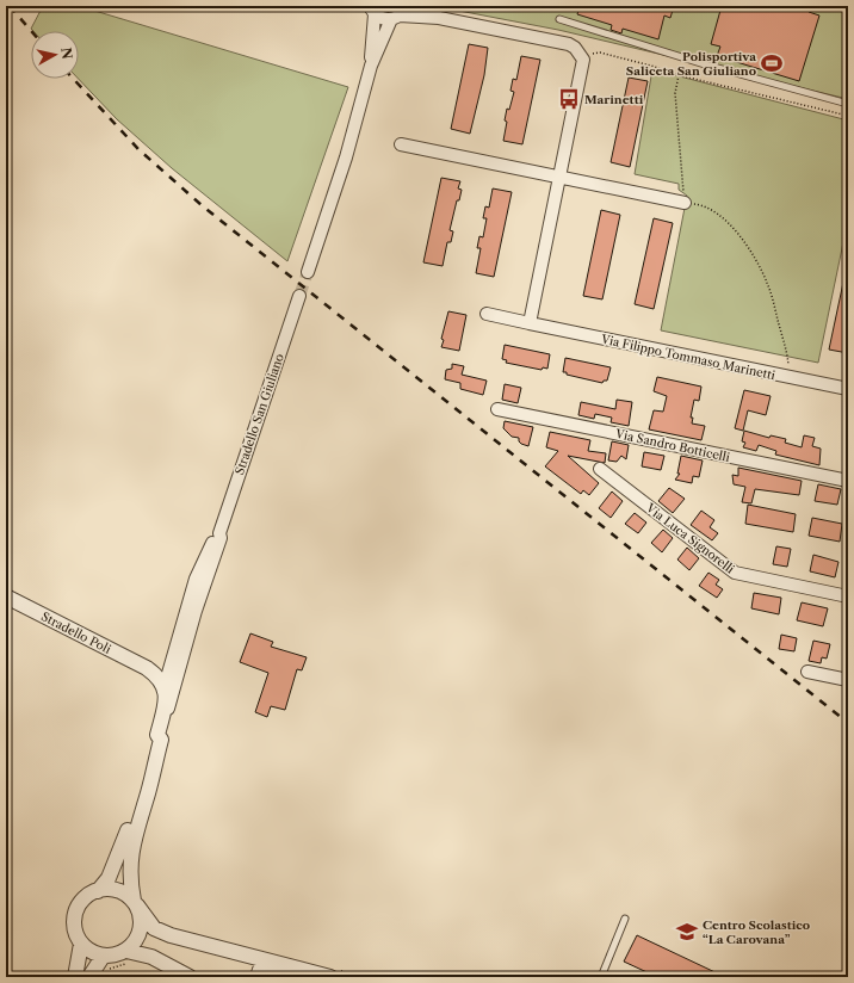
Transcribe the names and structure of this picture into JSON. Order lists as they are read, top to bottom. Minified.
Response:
{"streets":{"street":["Via Filippo Tommaso Marinetti","Stradello San Giuliano","Via Sandro Botticelli","Via Luca Signorelli","Stradello Poli"]},"crossings":[["Stradello San Giuliano","Stradello Poli"]],"places":{"sports":["Polisportiva Saliceta San Giuliano"],"bus stop":["Marinetti"],"school or university":["Centro Scolastico “La Carovana”"]},"north":"right"}
